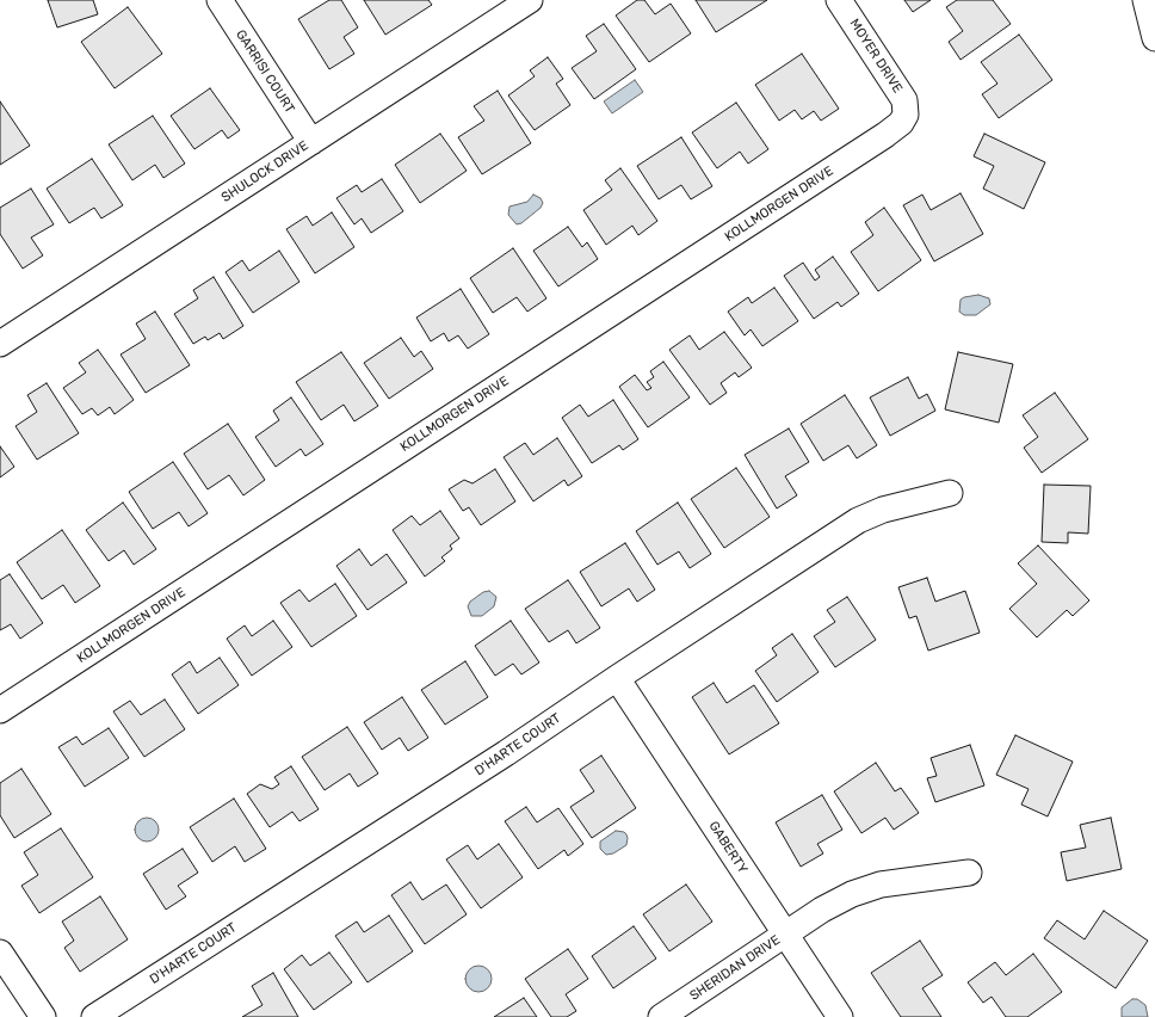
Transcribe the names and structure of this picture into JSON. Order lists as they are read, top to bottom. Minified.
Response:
{"streets":{"street":["MOYER DRIVE","GARRISI COURT","SHULOCK DRIVE","KOLLMORGEN DRIVE","D'HARTE COURT","GABERTY","SHERIDAN DRIVE"]},"crossings":[["MOYER DRIVE","KOLLMORGEN DRIVE"],["GARRISI COURT","SHULOCK DRIVE"],["D'HARTE COURT","GABERTY"],["GABERTY","SHERIDAN DRIVE"]]}
